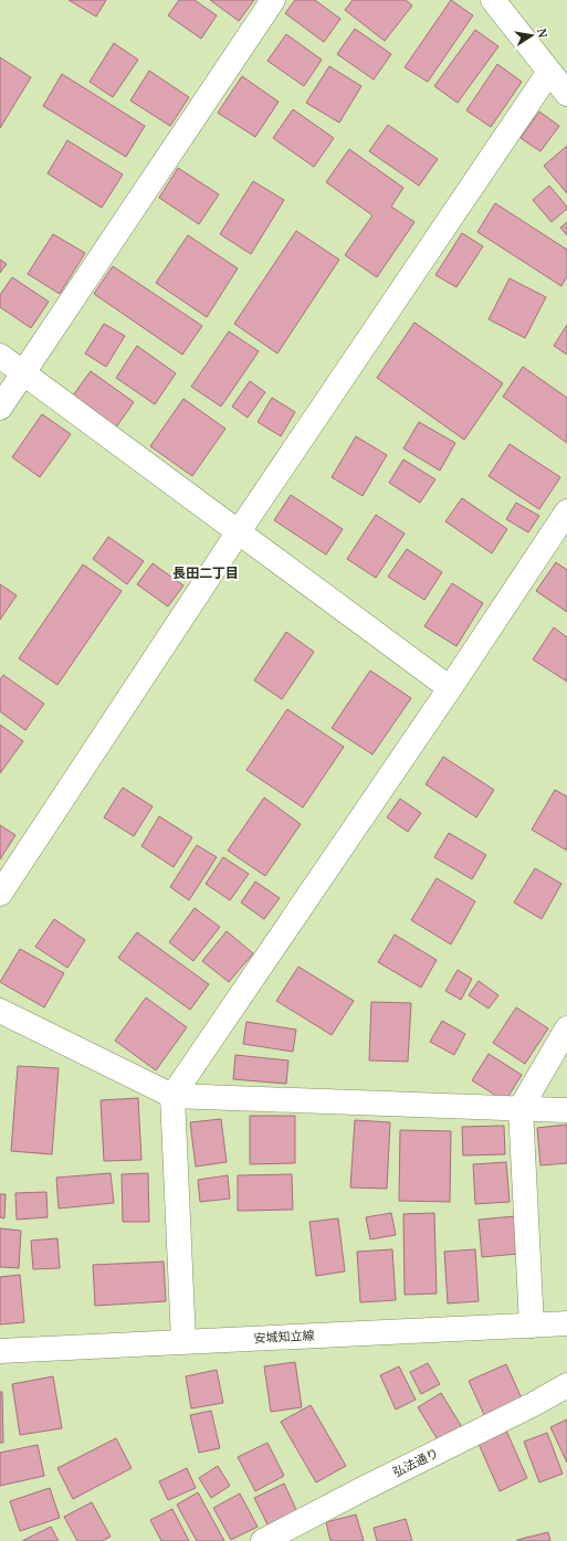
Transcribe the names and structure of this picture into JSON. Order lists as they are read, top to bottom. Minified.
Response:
{"streets":{"street":["安城知立線","弘法通り"]},"districts":["長田二丁目"],"north":"right"}
